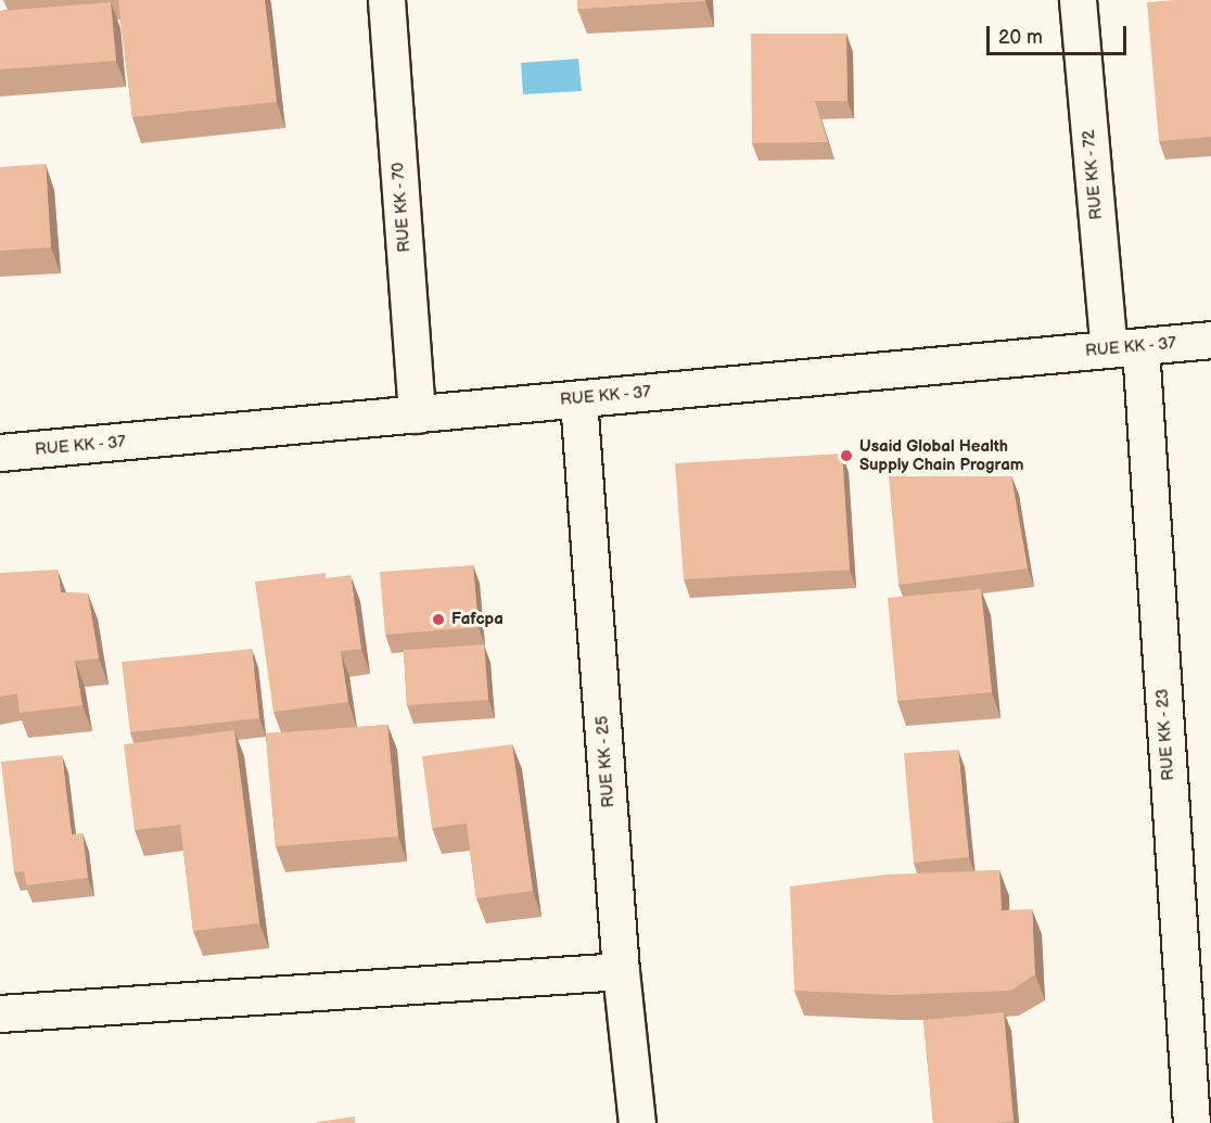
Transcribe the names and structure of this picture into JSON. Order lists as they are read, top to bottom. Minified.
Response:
{"streets":{"street":["RUE KK - 72","RUE KK - 70","RUE KK - 37","RUE KK - 23","RUE KK - 25"]},"crossings":[["RUE KK - 72","RUE KK - 37"],["RUE KK - 72","RUE KK - 23"],["RUE KK - 70","RUE KK - 37"],["RUE KK - 37","RUE KK - 23"],["RUE KK - 37","RUE KK - 25"]],"places":["Usaid Global Health Supply Chain Program","Fafcpa"],"scale_bar":"20 m"}
